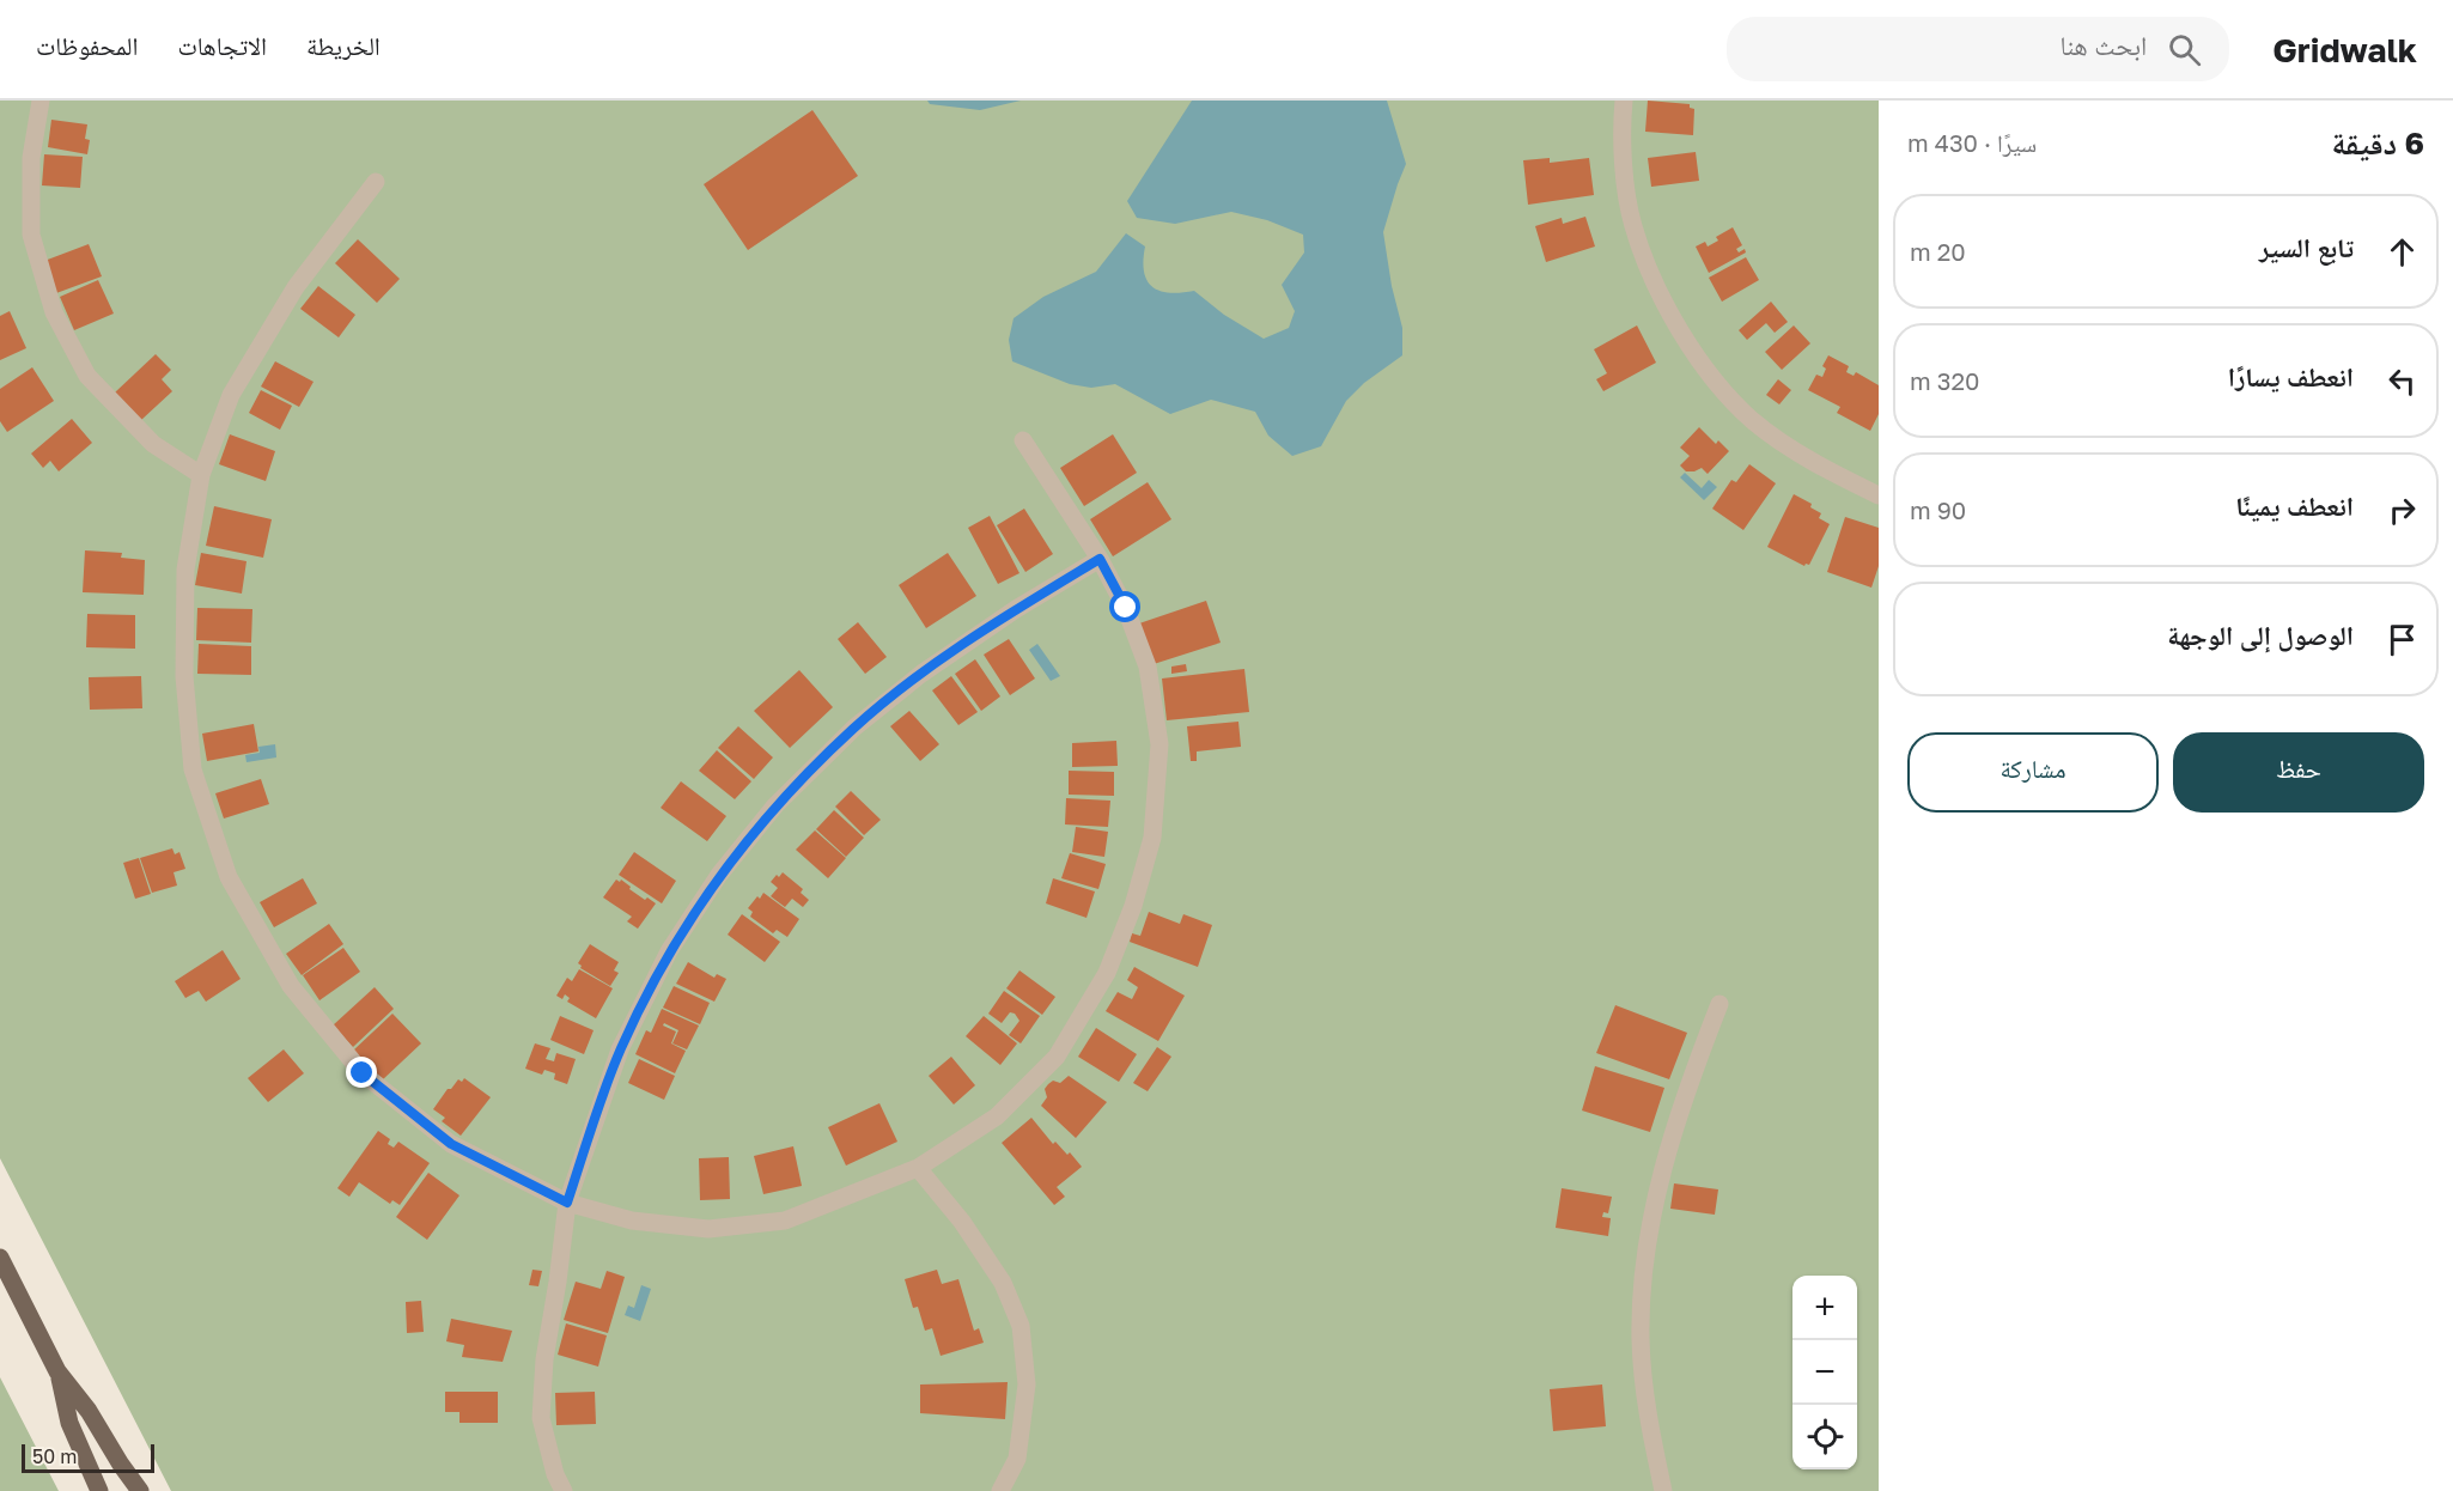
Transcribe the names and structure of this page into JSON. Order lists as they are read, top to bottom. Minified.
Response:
{"scale_bar":"50 m","page":{"header":"Gridwalk","search":"ابحث هنا","nav":["الخريطة","الاتجاهات","المحفوظات"],"heading":["6 دقيقة","سيرًا · 430 m"],"list":[["تابع السير","20 m"],["انعطف يسارًا","320 m"],["انعطف يمينًا","90 m"],"الوصول إلى الوجهة"],"buttons":["حفظ","مشاركة"],"map_buttons":["+","−"],"scale":"50 m"}}
